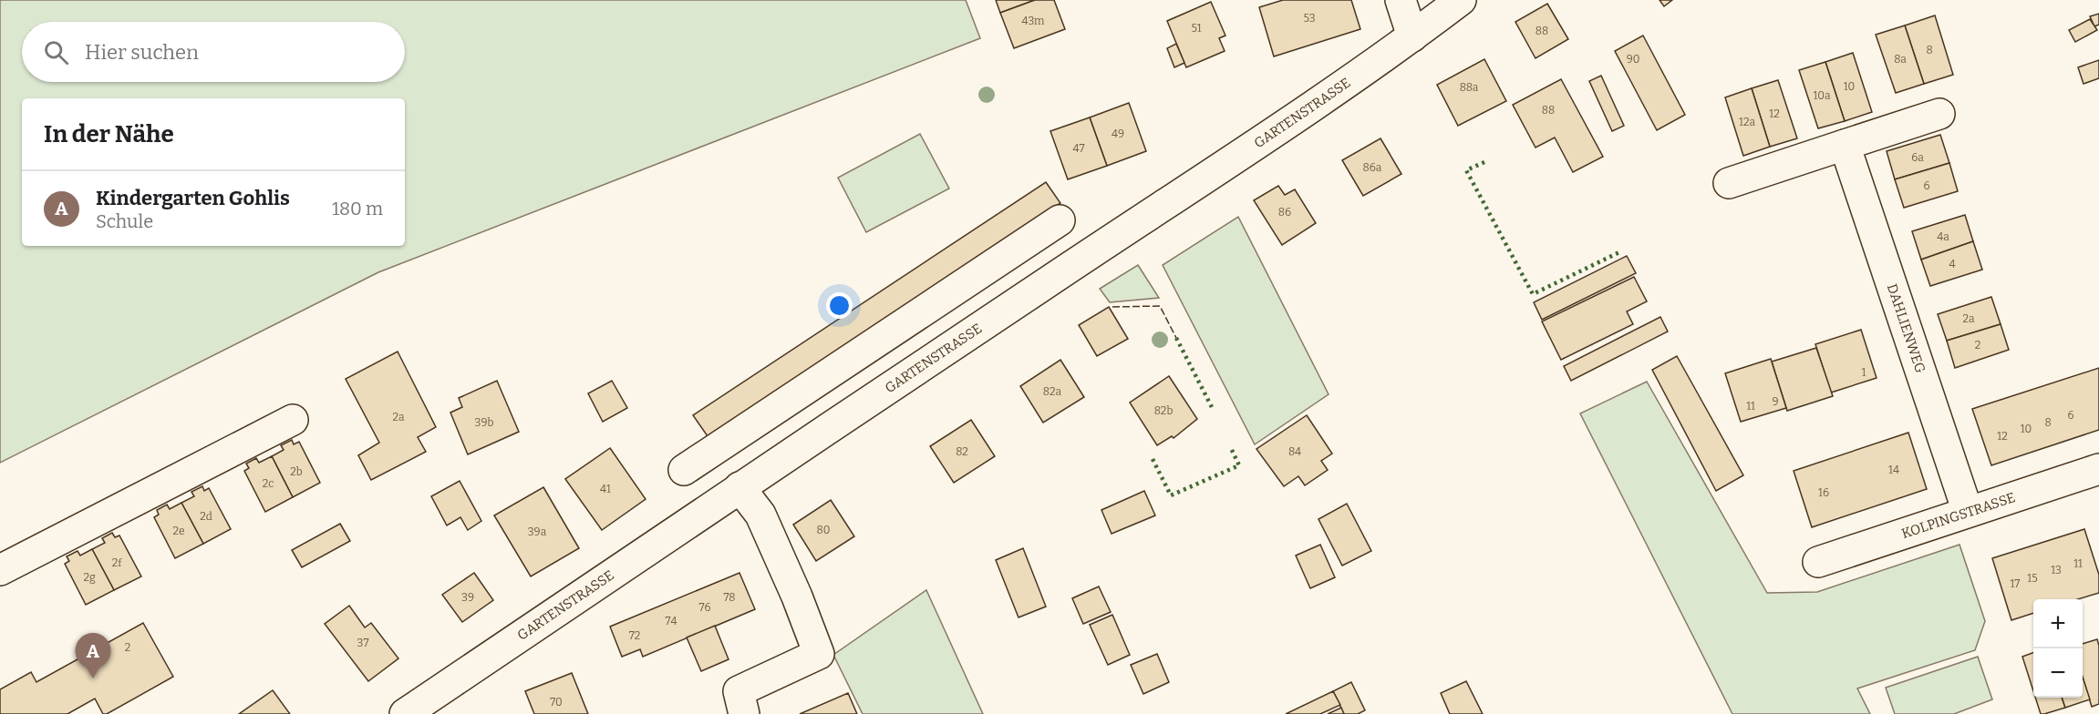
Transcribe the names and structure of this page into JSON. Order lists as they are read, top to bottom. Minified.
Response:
{"streets":{"street":["GARTENSTRASSE","DAHLIENWEG","KOLPINGSTRASSE"]},"crossings":[["DAHLIENWEG","KOLPINGSTRASSE"]],"house_numbers":["53","43m","51","88","8","90","8a","10","88a","10a","88","12","12a","49","47","6a","86a","6","86","4a","4","2a","2","1","82a","9","11","82b","6","2a","39b","8","10","12","82","84","14","2b","2c","41","16","2d","80","2e","39a","2f","11","13","2g","15","17","39","78","76","74","72","37","2","70"],"page":{"search":"Hier suchen","heading":"In der Nähe","list":[{"mark":"A","name":"Kindergarten Gohlis","note":"Schule","value":"180 m"}],"map_buttons":["+","−"],"pins":"A"}}
